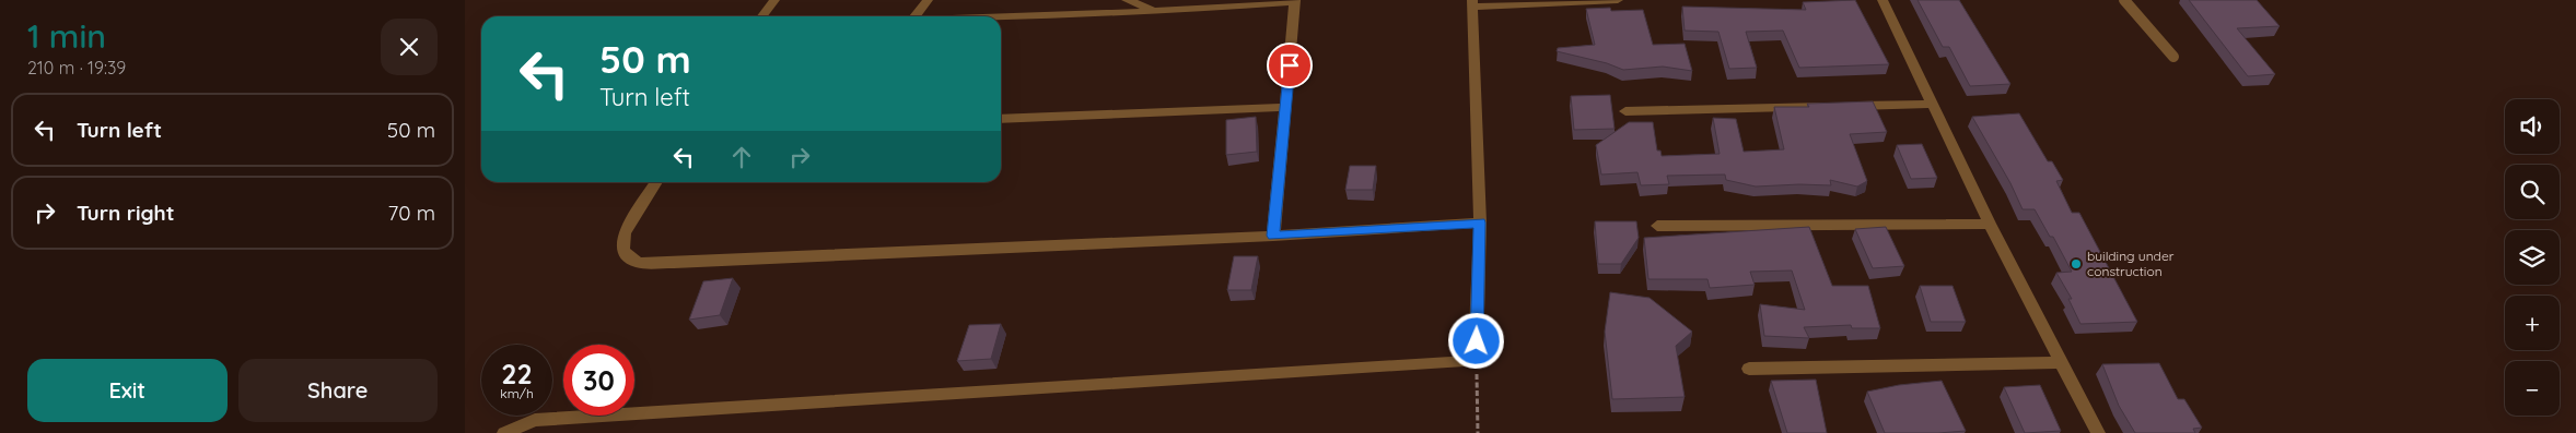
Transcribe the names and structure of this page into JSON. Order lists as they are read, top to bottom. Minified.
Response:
{"places":["building under construction"],"page":{"heading":["1 min","210 m · 19:39"],"turn":["50 m","Turn left"],"list":[{"name":"Turn left","value":"50 m"},{"name":"Turn right","value":"70 m"}],"map_buttons":["+","−"],"speed":"22 km/h","limit":"30","buttons":["Exit","Share"]}}
